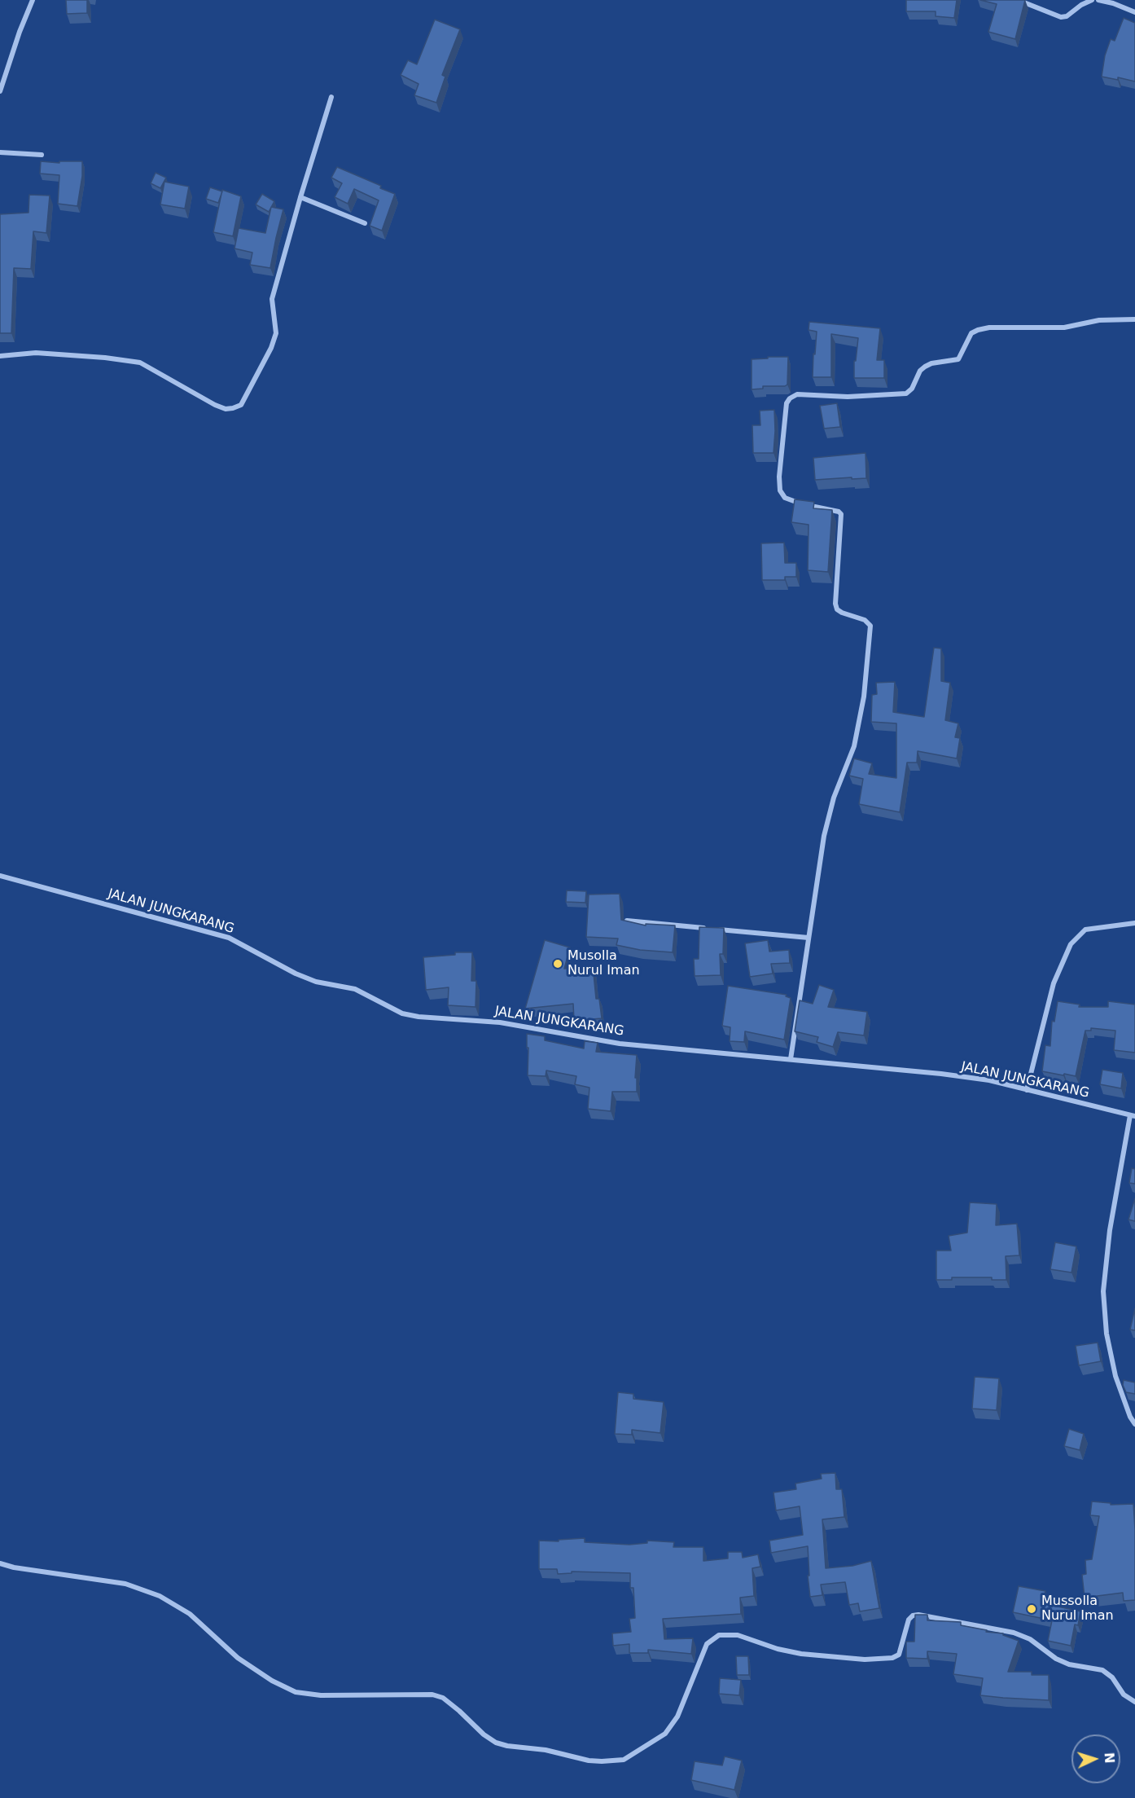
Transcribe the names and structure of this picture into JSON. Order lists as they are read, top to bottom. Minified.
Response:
{"streets":{"street":["JALAN JUNGKARANG"]},"places":["Musolla Nurul Iman","Mussolla Nurul Iman"],"north":"right"}
